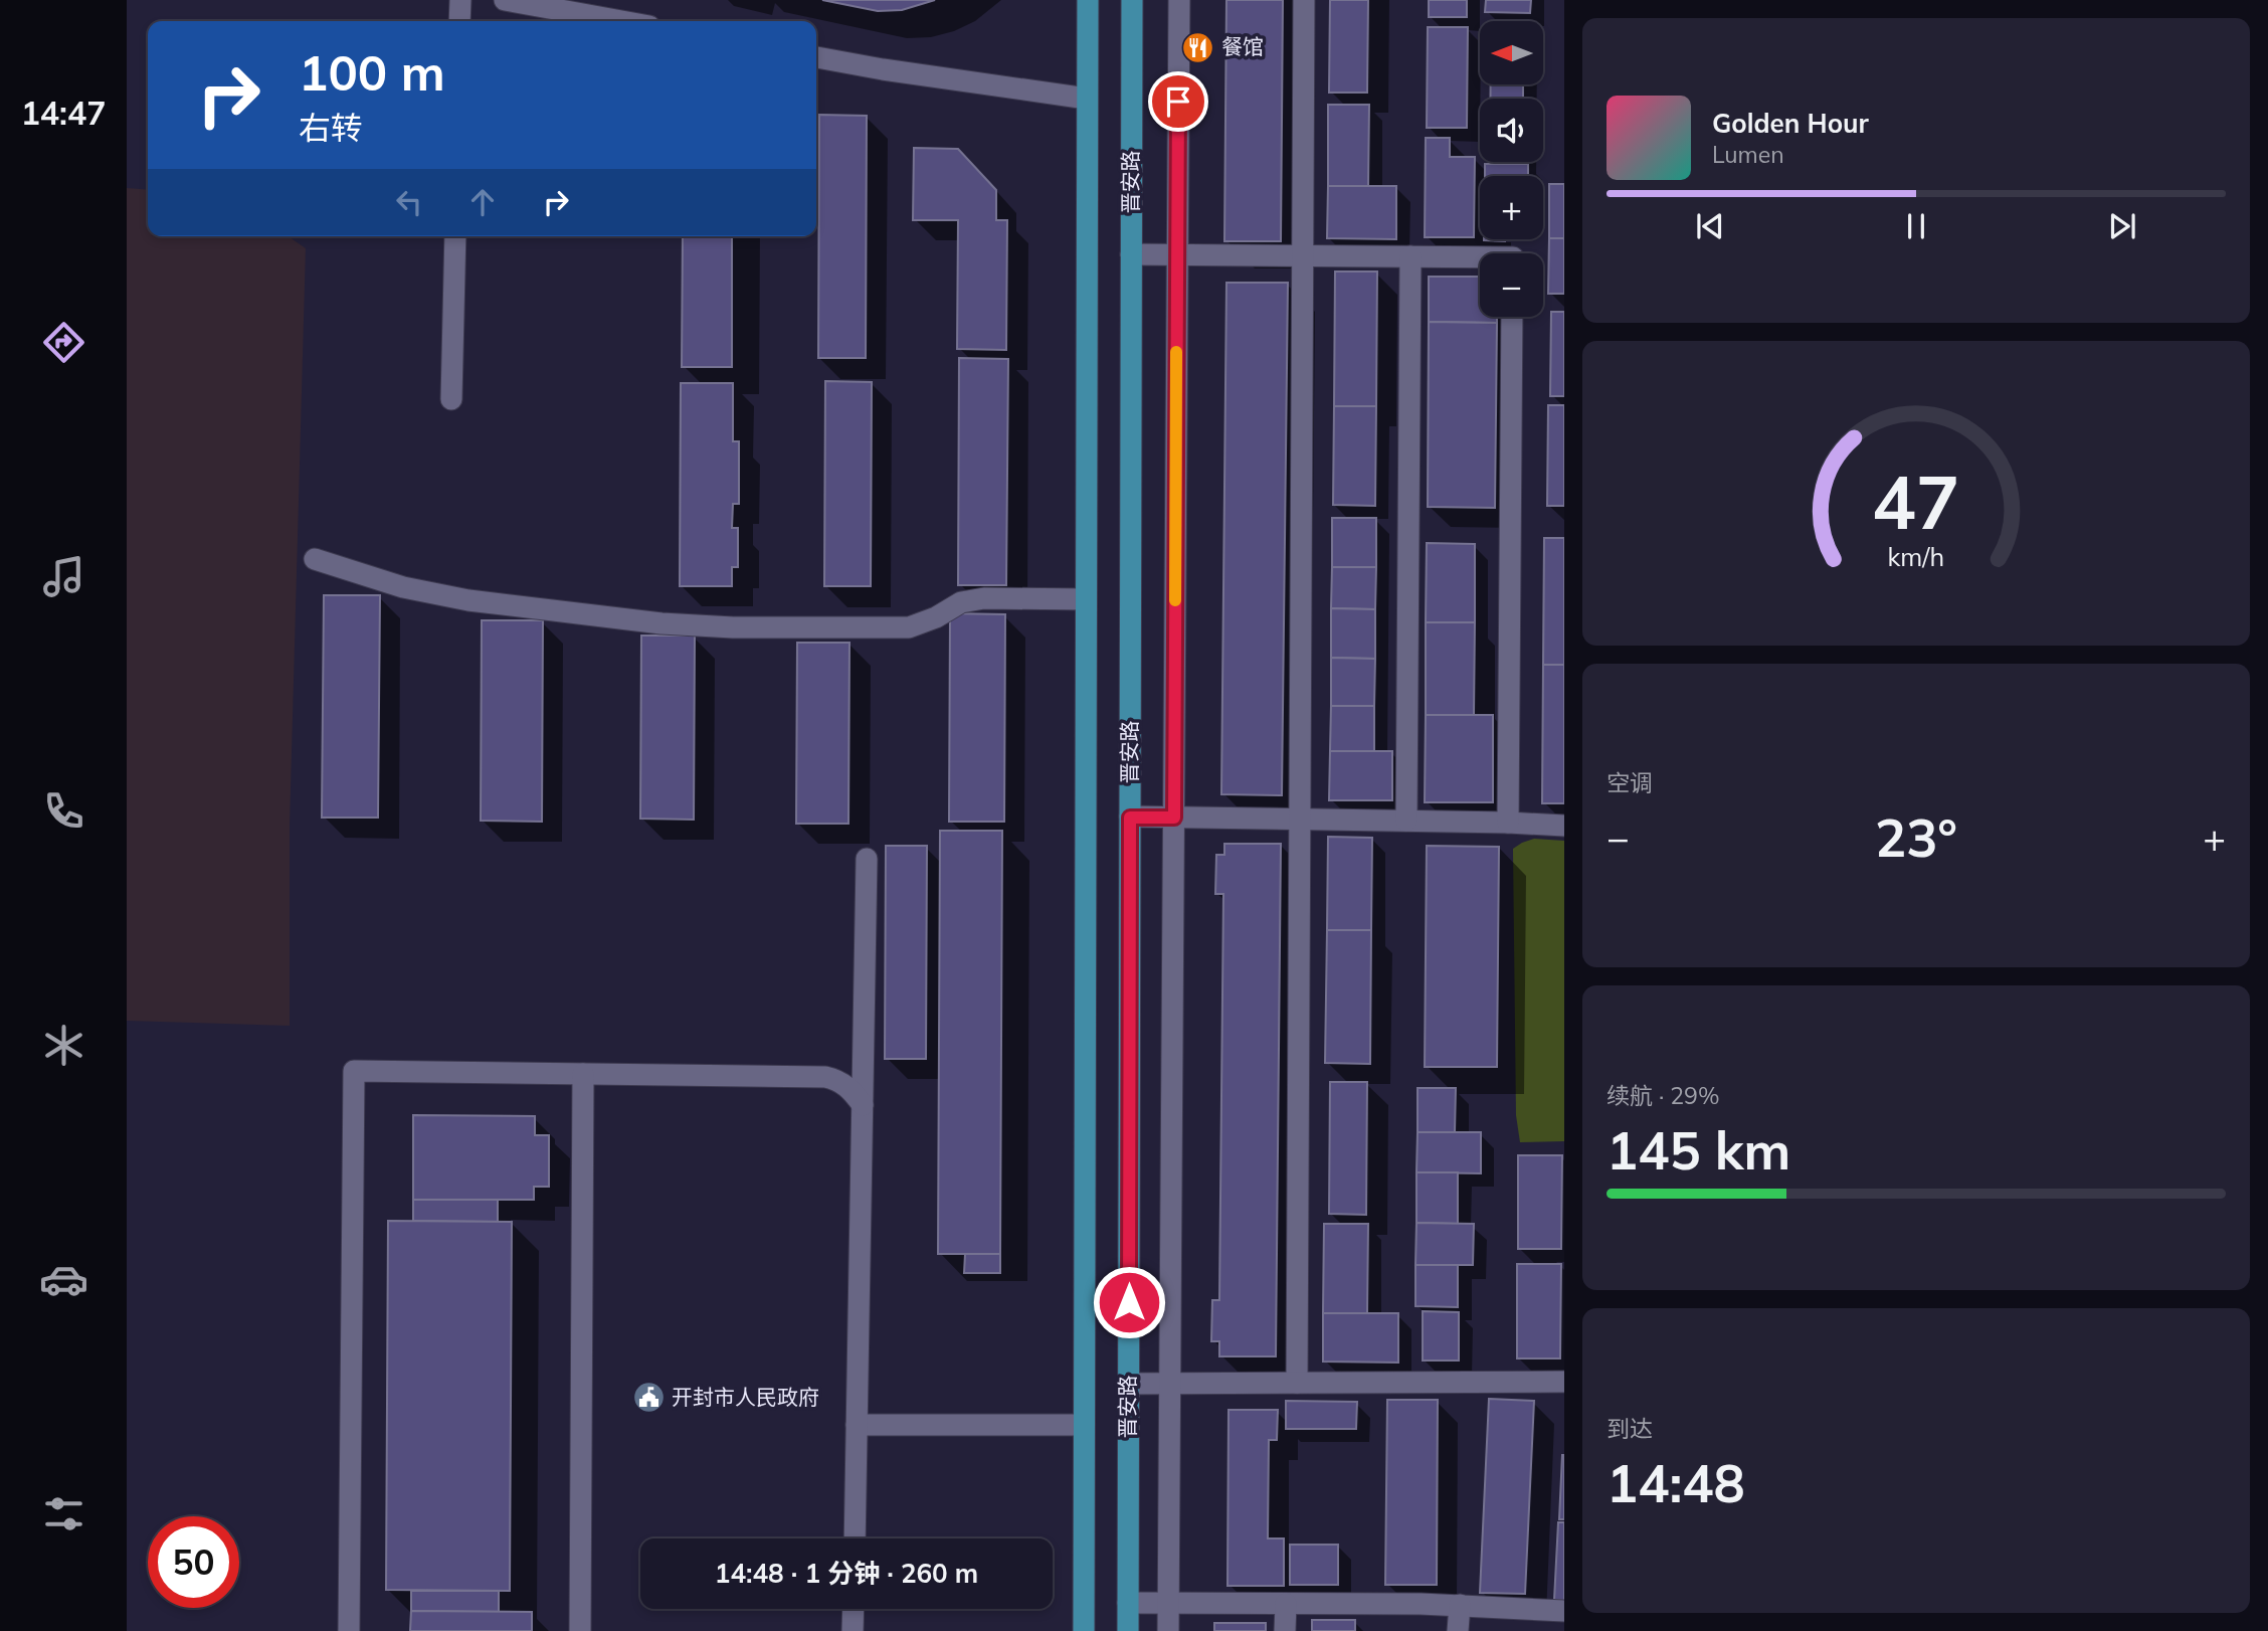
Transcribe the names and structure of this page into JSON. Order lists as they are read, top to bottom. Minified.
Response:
{"streets":{"main road":["晋安路"]},"places":{"restaurant":["餐馆"],"public building":["开封市人民政府"]},"north":"left","page":{"tabs":"14:47","map_buttons":["+","−"],"turn":["100 m","右转"],"song":["Golden Hour","Lumen"],"tile":["空调",["续航 · 29%","145 km"],["到达","14:48"]],"heat":["−","23°","+"],"limit":"50","trip":"14:48 · 1 分钟 · 260 m","gauge":["47","km/h"]}}
